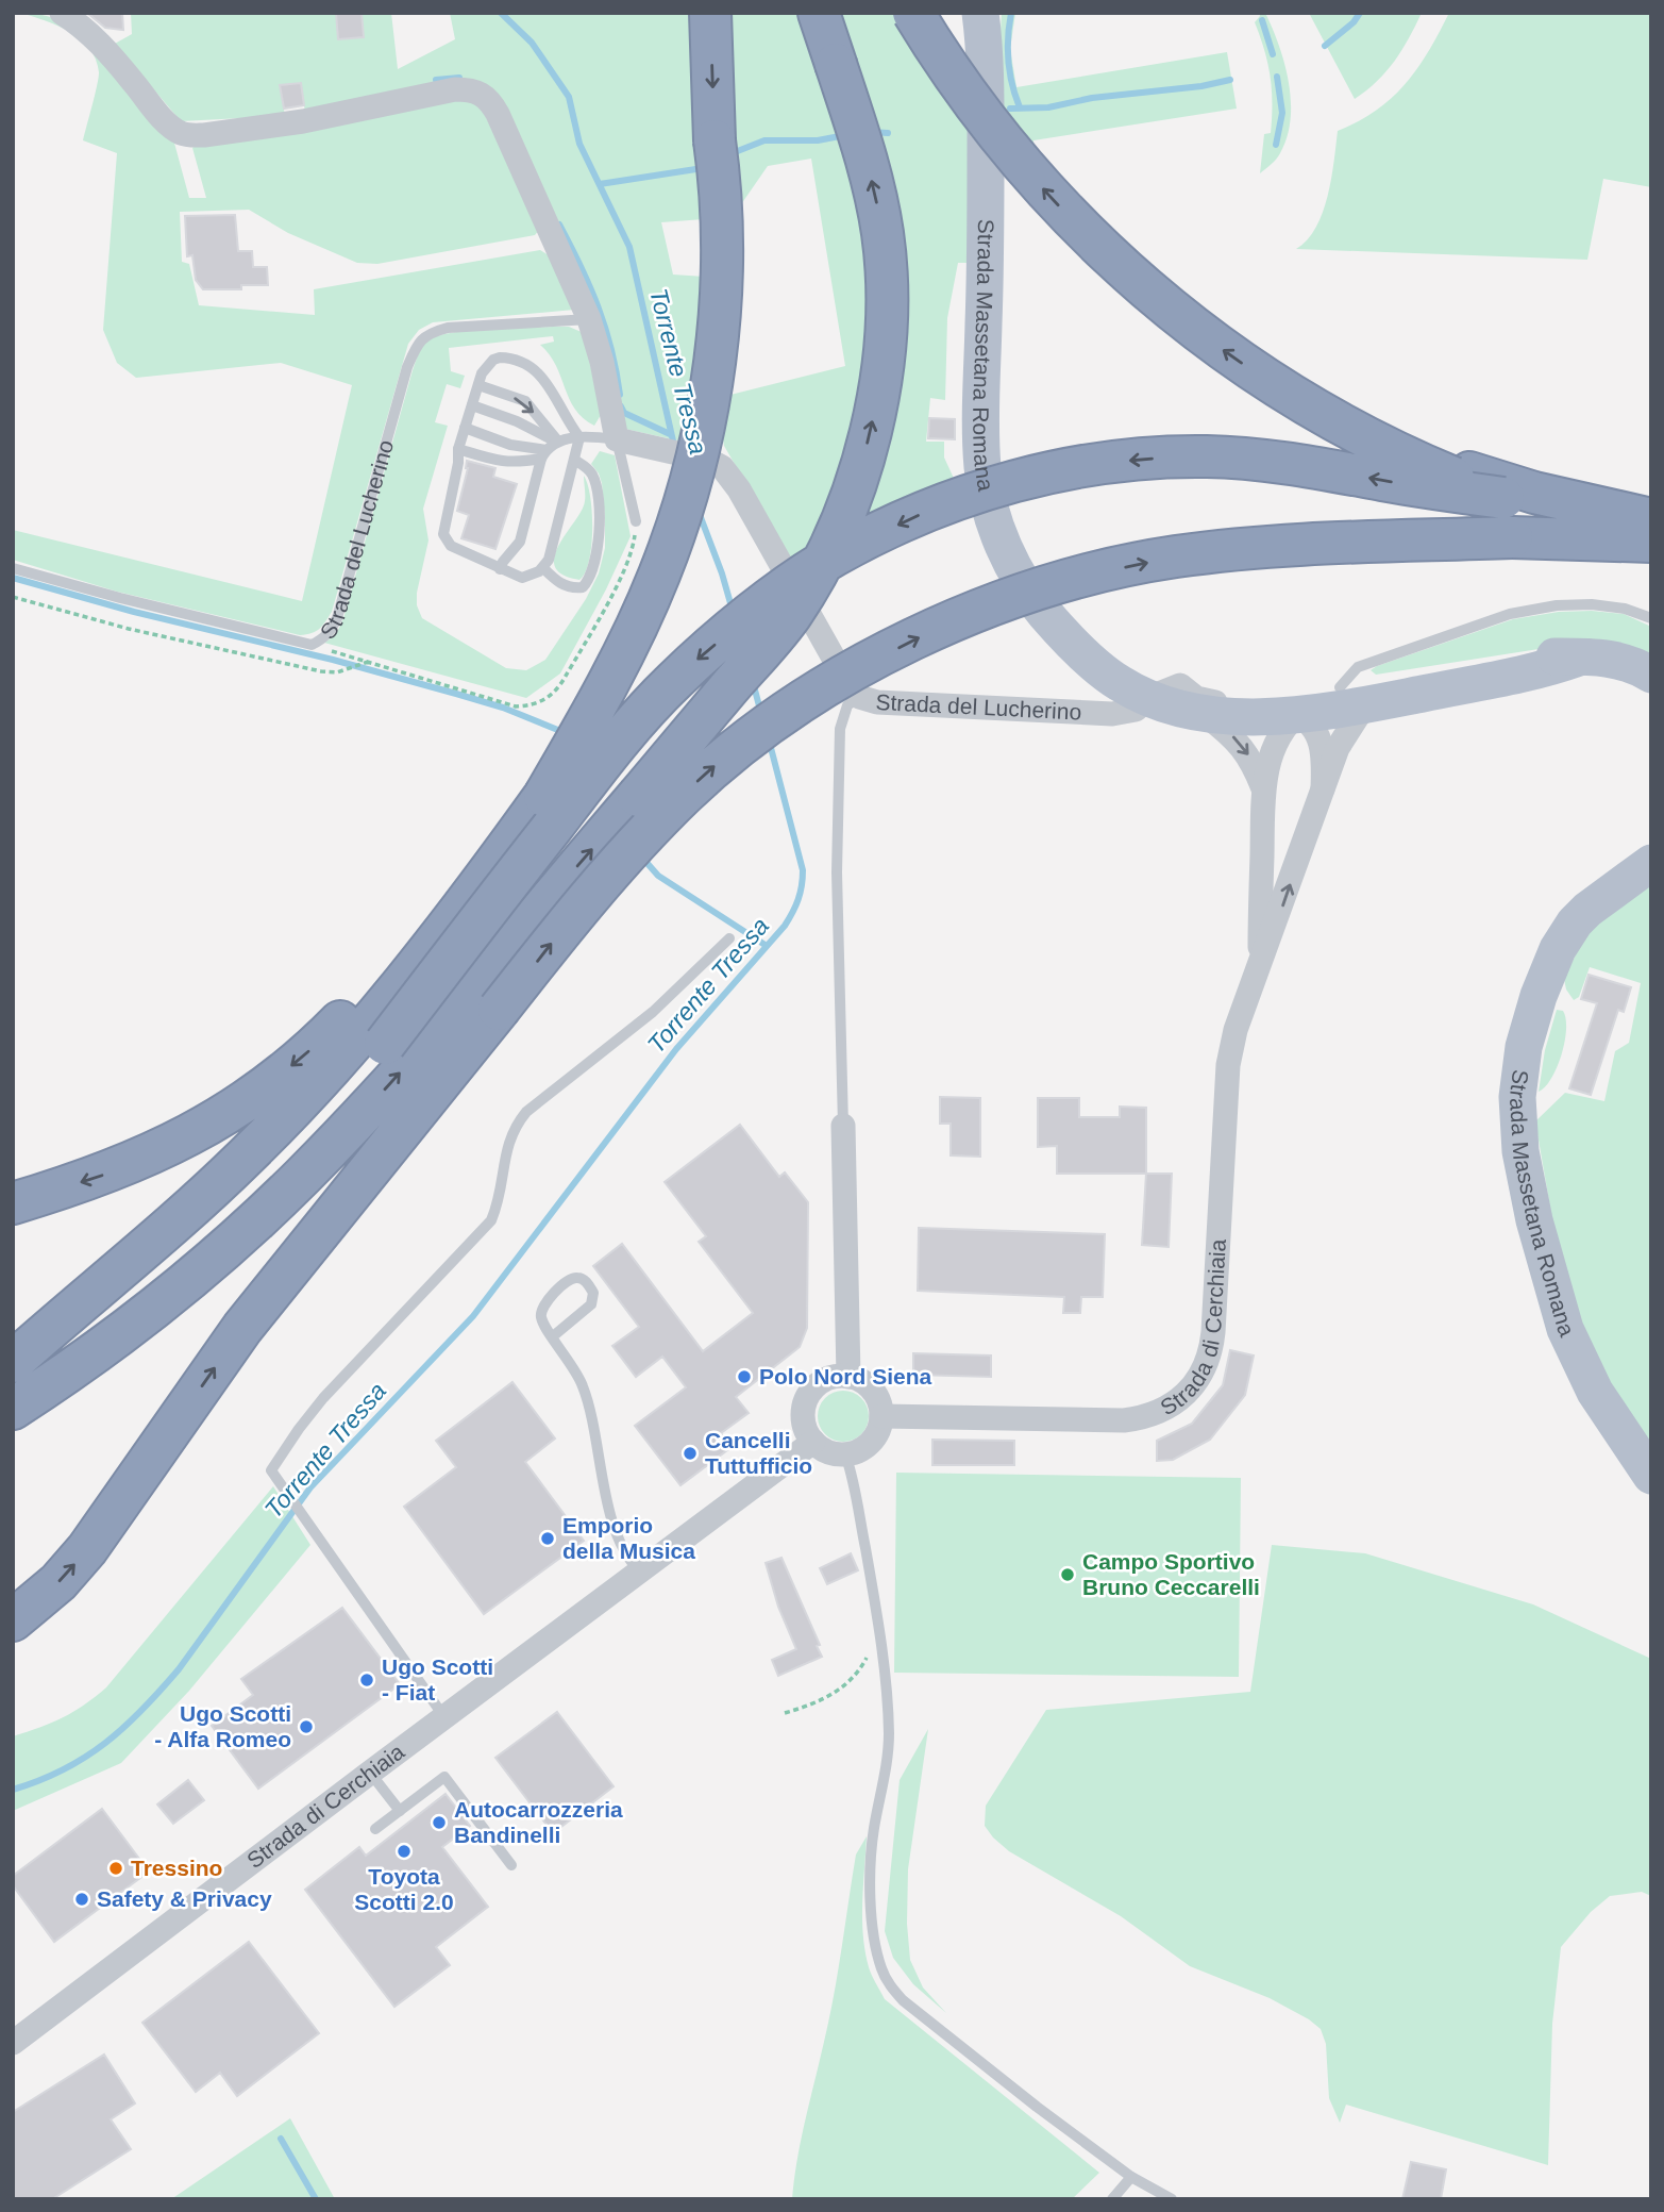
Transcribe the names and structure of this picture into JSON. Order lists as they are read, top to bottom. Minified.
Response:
{"streets":{"main road":["Strada Massetana Romana"],"street":["Strada del Lucherino","Strada di Cerchiaia"]},"crossings":[["Strada Massetana Romana","Strada del Lucherino"],["Strada Massetana Romana","Strada di Cerchiaia"]],"water":["Torrente Tressa"],"places":["Polo Nord Siena","Cancelli Tuttufficio","Emporio della Musica","Campo Sportivo Bruno Ceccarelli","Ugo Scotti - Fiat","Ugo Scotti - Alfa Romeo","Autocarrozzeria Bandinelli","Toyota Scotti 2.0","Tressino","Safety & Privacy"]}
